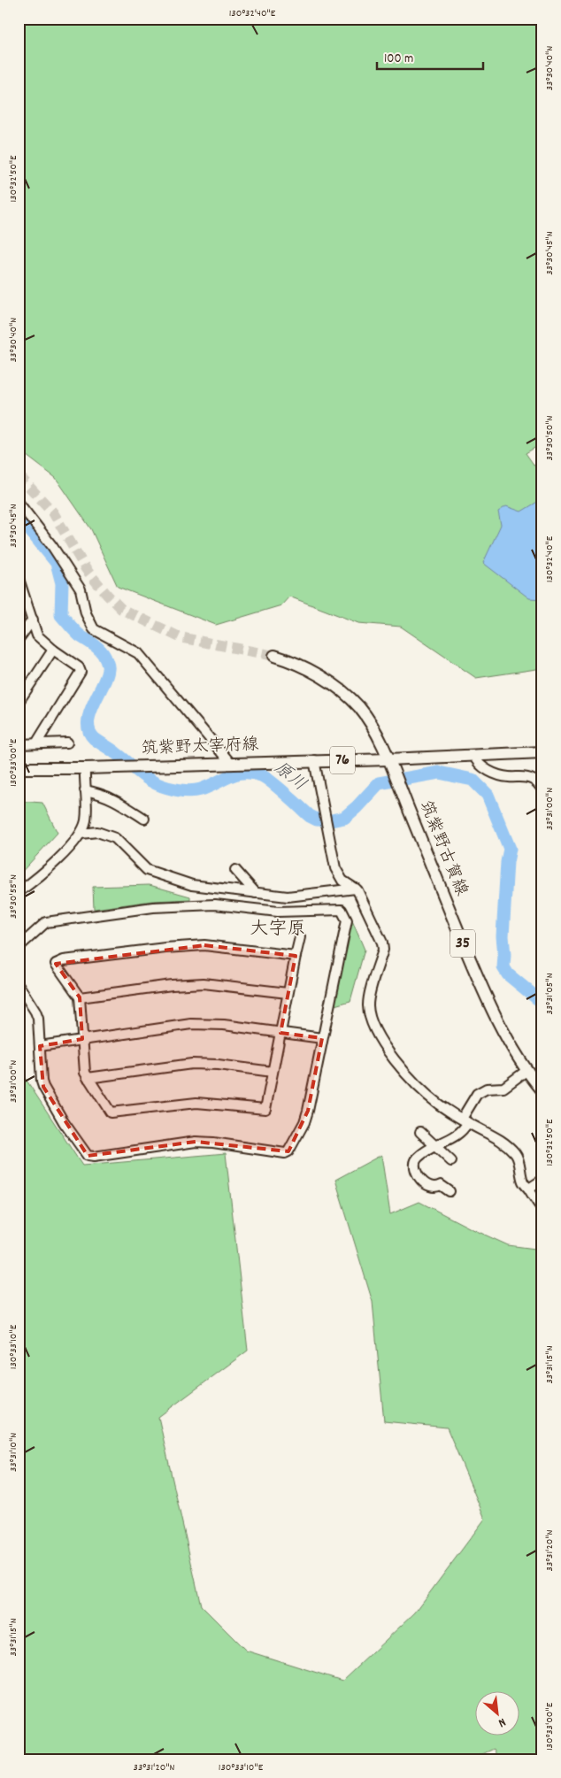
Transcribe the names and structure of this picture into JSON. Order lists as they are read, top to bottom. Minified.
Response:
{"streets":{"main road":["筑紫野太宰府線","76","筑紫野古賀線","35"]},"crossings":[["筑紫野太宰府線","筑紫野古賀線"]],"districts":["大字原"],"water":["原川"],"scale_bar":"100 m","north":"bottom right","coordinates":["130°32'40\"E","33°30'40\"N","130°32'50\"E","33°30'45\"N","33°30'50\"N","130°33'00\"E","33°31'00\"N","33°30'55\"N","33°31'05\"N","130°33'10\"E","33°31'15\"N","33°31'10\"N","33°31'20\"N"]}
